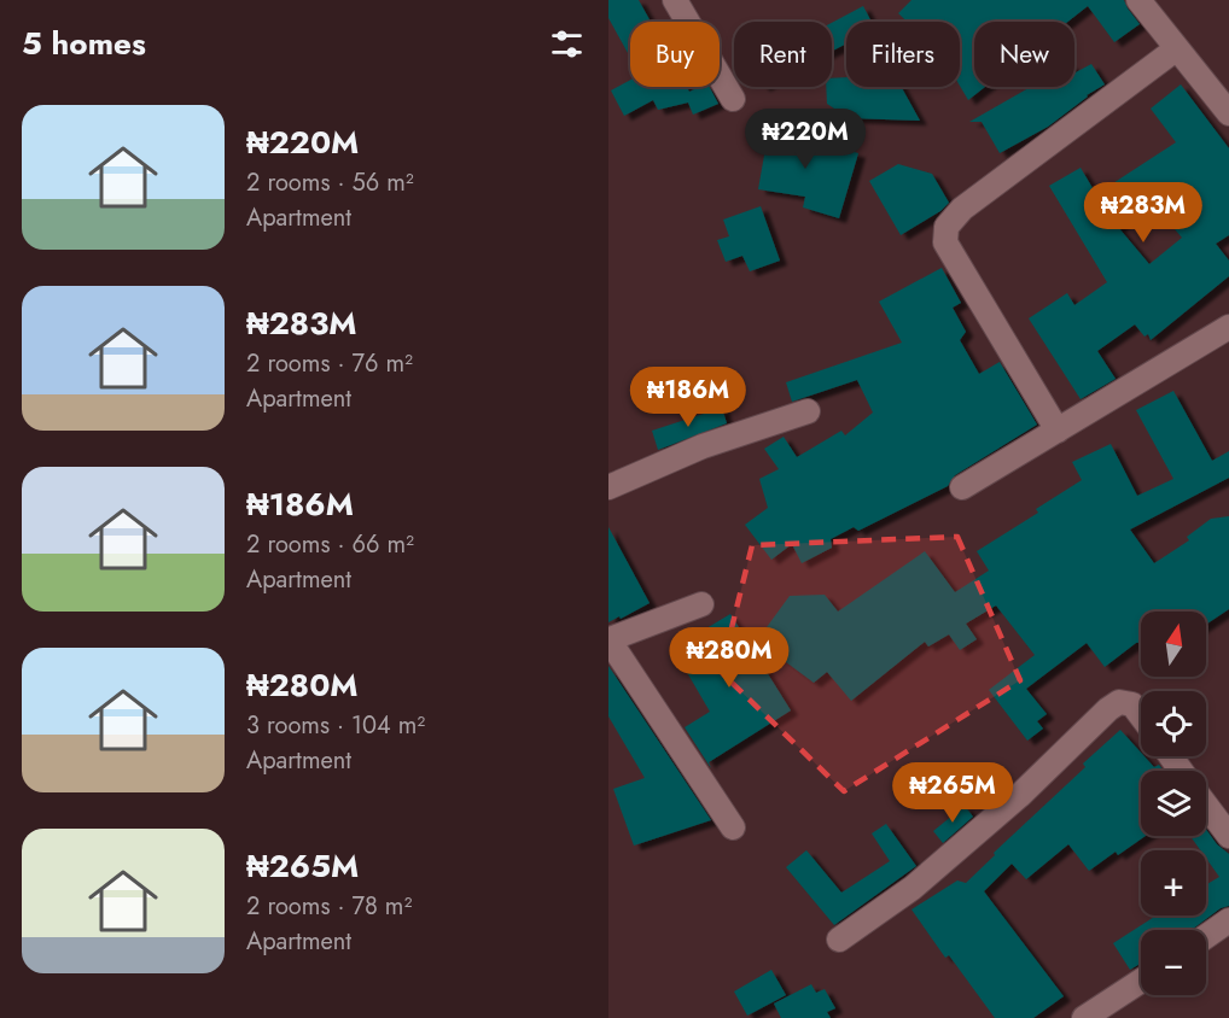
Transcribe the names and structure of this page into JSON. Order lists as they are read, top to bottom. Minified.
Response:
{"north":"top","page":{"heading":"5 homes","chip":["Buy","Rent","Filters","New"],"list":[{"name":"₦220M","note":"2 rooms · 56 m² · Apartment"},{"name":"₦283M","note":"2 rooms · 76 m² · Apartment"},{"name":"₦186M","note":"2 rooms · 66 m² · Apartment"},{"name":"₦280M","note":"3 rooms · 104 m² · Apartment"},{"name":"₦265M","note":"2 rooms · 78 m² · Apartment"}],"price":["₦220M","₦283M","₦186M","₦280M","₦265M"],"map_buttons":["+","−"]}}
